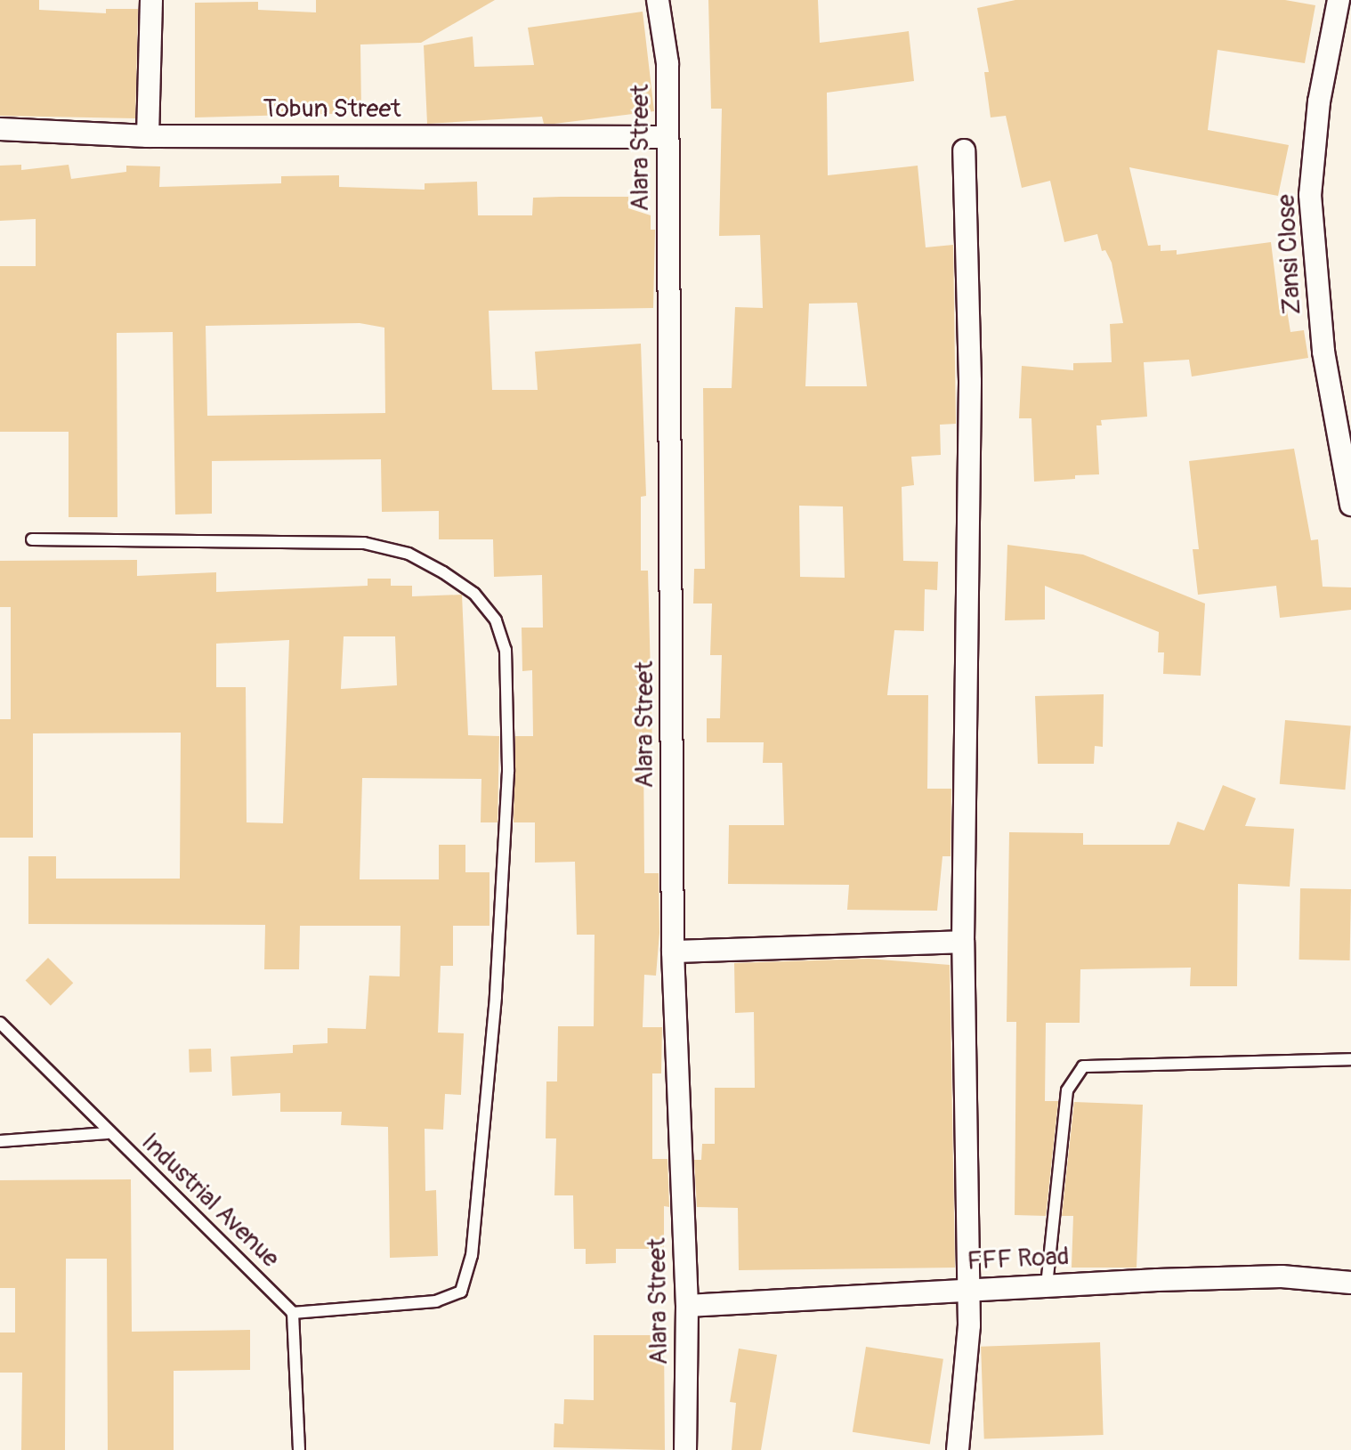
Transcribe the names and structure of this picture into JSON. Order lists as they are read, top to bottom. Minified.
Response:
{"streets":{"street":["Tobun Street","Alara Street","Zansi Close","FFF Road"],"lane":["Industrial Avenue"]},"crossings":[["Tobun Street","Alara Street"],["Alara Street","FFF Road"]]}
